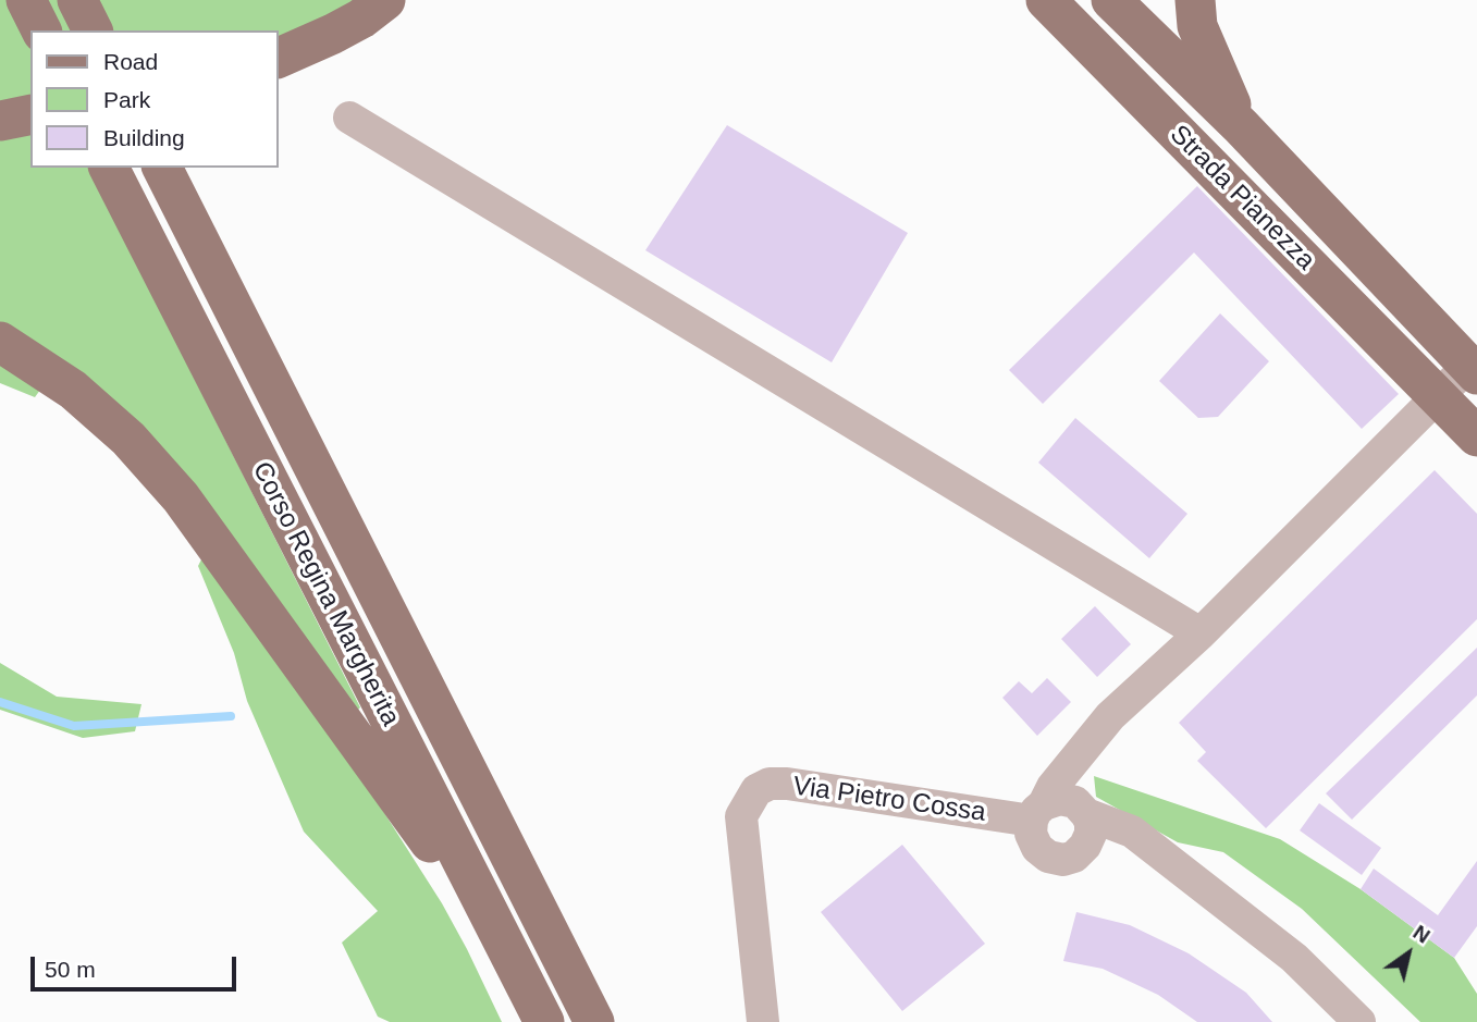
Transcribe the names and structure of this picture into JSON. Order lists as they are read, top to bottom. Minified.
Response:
{"streets":{"main road":["Strada Pianezza","Corso Regina Margherita"],"street":["Via Pietro Cossa"]},"crossings":[["Strada Pianezza","Via Pietro Cossa"]],"legend":["Road","Park","Building"],"scale_bar":"50 m","north":"top right"}
